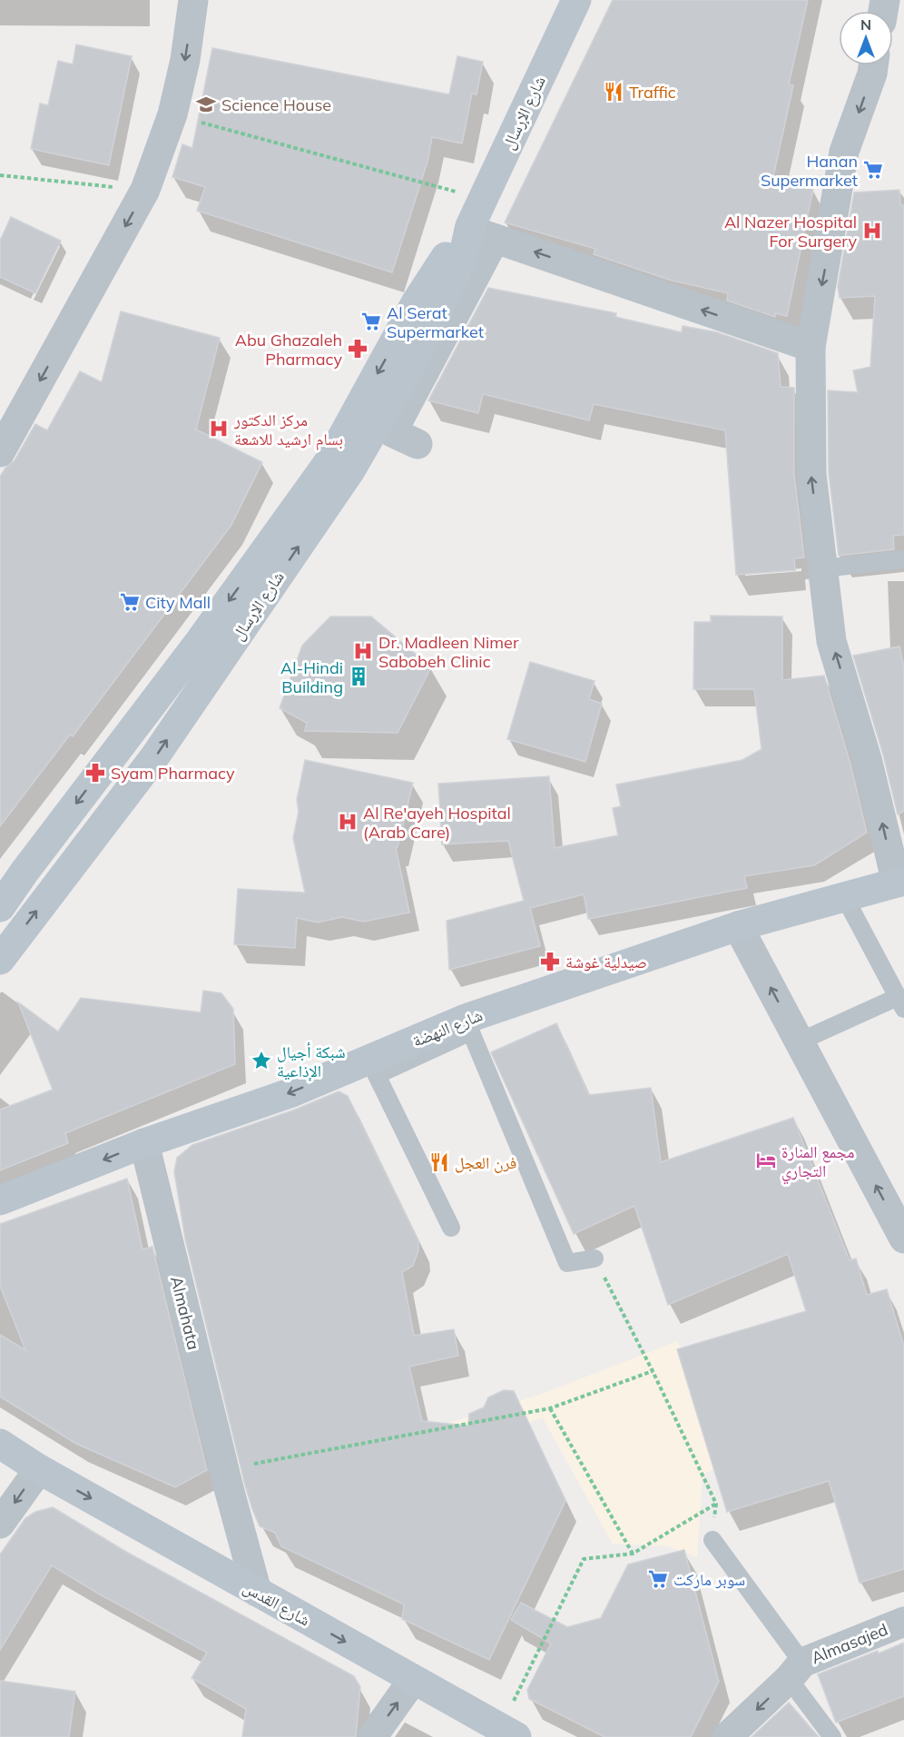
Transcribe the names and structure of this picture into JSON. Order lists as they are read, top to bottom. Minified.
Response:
{"streets":{"main road":["شارع الإرسال","شارع النهضة","شارع القدس"],"street":["Almahata","Almasajed"]},"crossings":[["شارع النهضة","Almahata"]],"one_way":["شارع النهضة","شارع القدس","Almasajed"],"places":{"restaurant":["Traffic","فرن العجل"],"school or university":["Science House"],"supermarket":["Hanan Supermarket","Al Serat Supermarket","City Mall","سوبر ماركت"],"hospital":["Al Nazer Hospital For Surgery","مركز الدكتور بسام ارشيد للاشعة","Dr. Madleen Nimer Sabobeh Clinic","Al Re'ayeh Hospital (Arab Care)"],"pharmacy":["Abu Ghazaleh Pharmacy","Syam Pharmacy","صيدلية غوشة"],"building":["Al-Hindi Building"],"place":["شبكة أجيال الإذاعية"],"hotel":["مجمع المنارة التجاري"]},"north":"top"}
